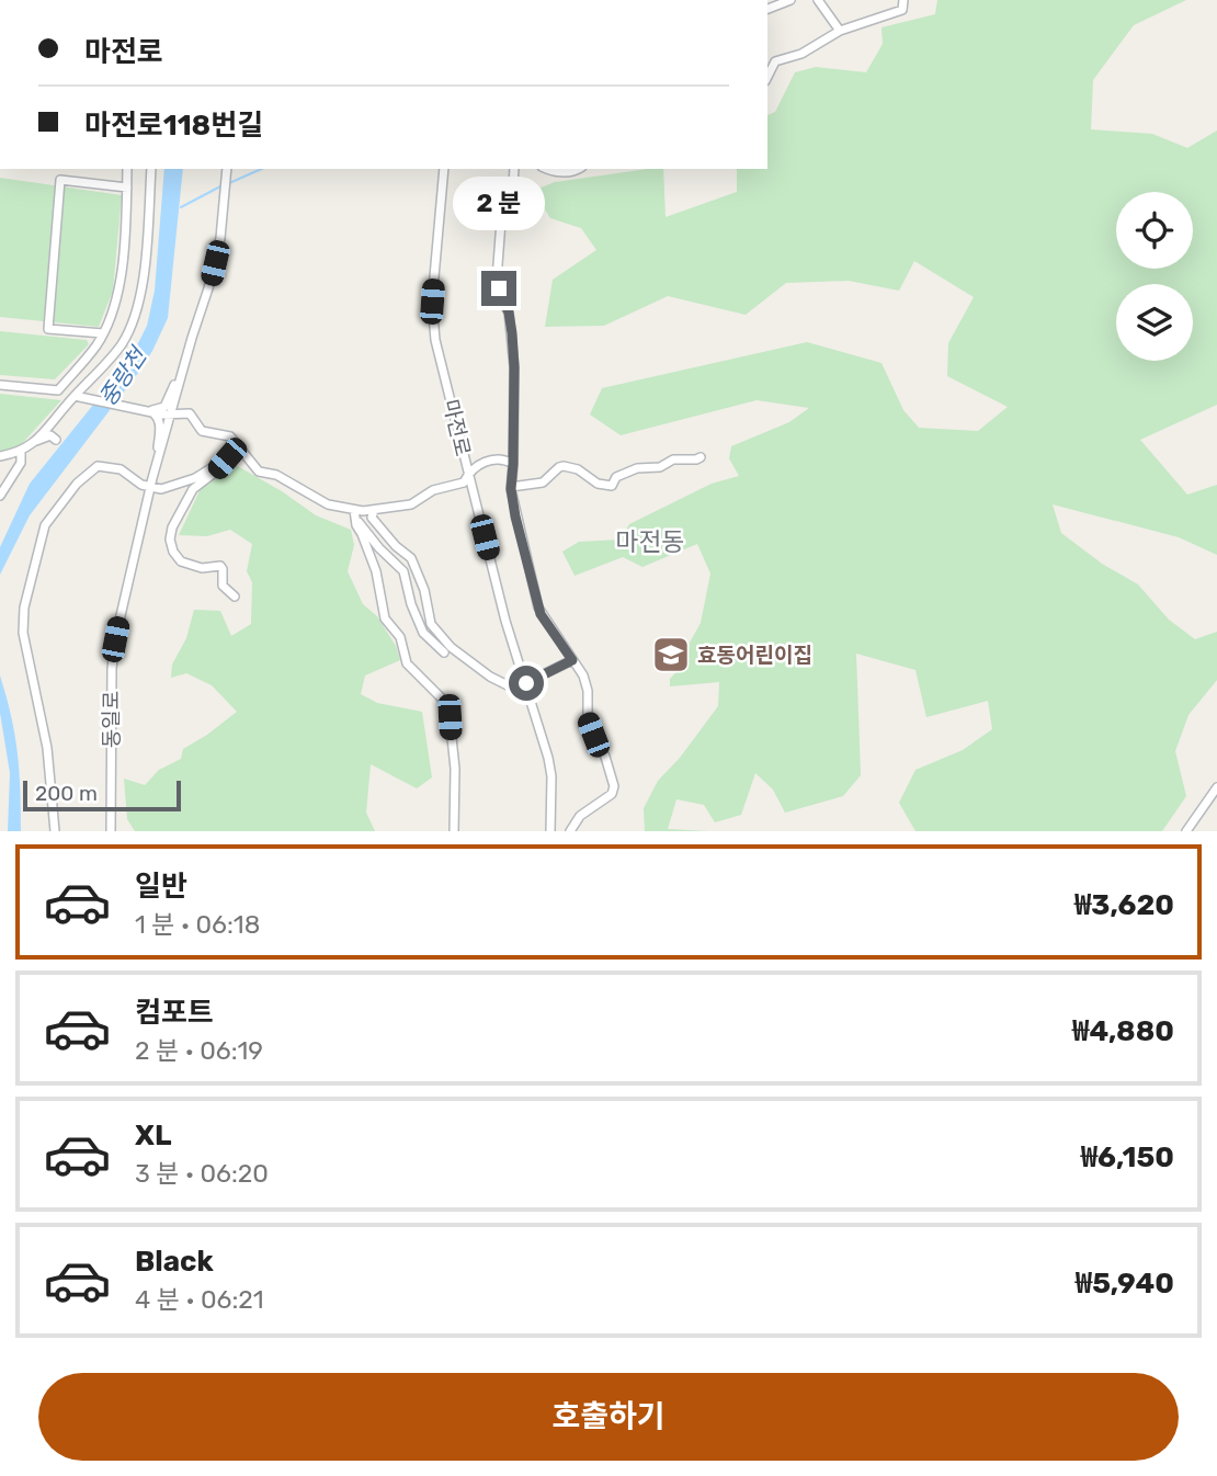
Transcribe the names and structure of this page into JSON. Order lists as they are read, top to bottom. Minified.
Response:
{"streets":{"street":["마전로","동일로"]},"districts":["마전동"],"water":["중랑천"],"places":{"school or university":["효동어린이집"]},"scale_bar":"200 m","page":{"banner":["마전로","마전로118번길"],"bubble":"2 분","scale":"200 m","list":[{"name":"일반","note":"1 분 · 06:18","value":"₩3,620"},{"name":"컴포트","note":"2 분 · 06:19","value":"₩4,880"},{"name":"XL","note":"3 분 · 06:20","value":"₩6,150"},{"name":"Black","note":"4 분 · 06:21","value":"₩5,940"}],"buttons":"호출하기"}}
